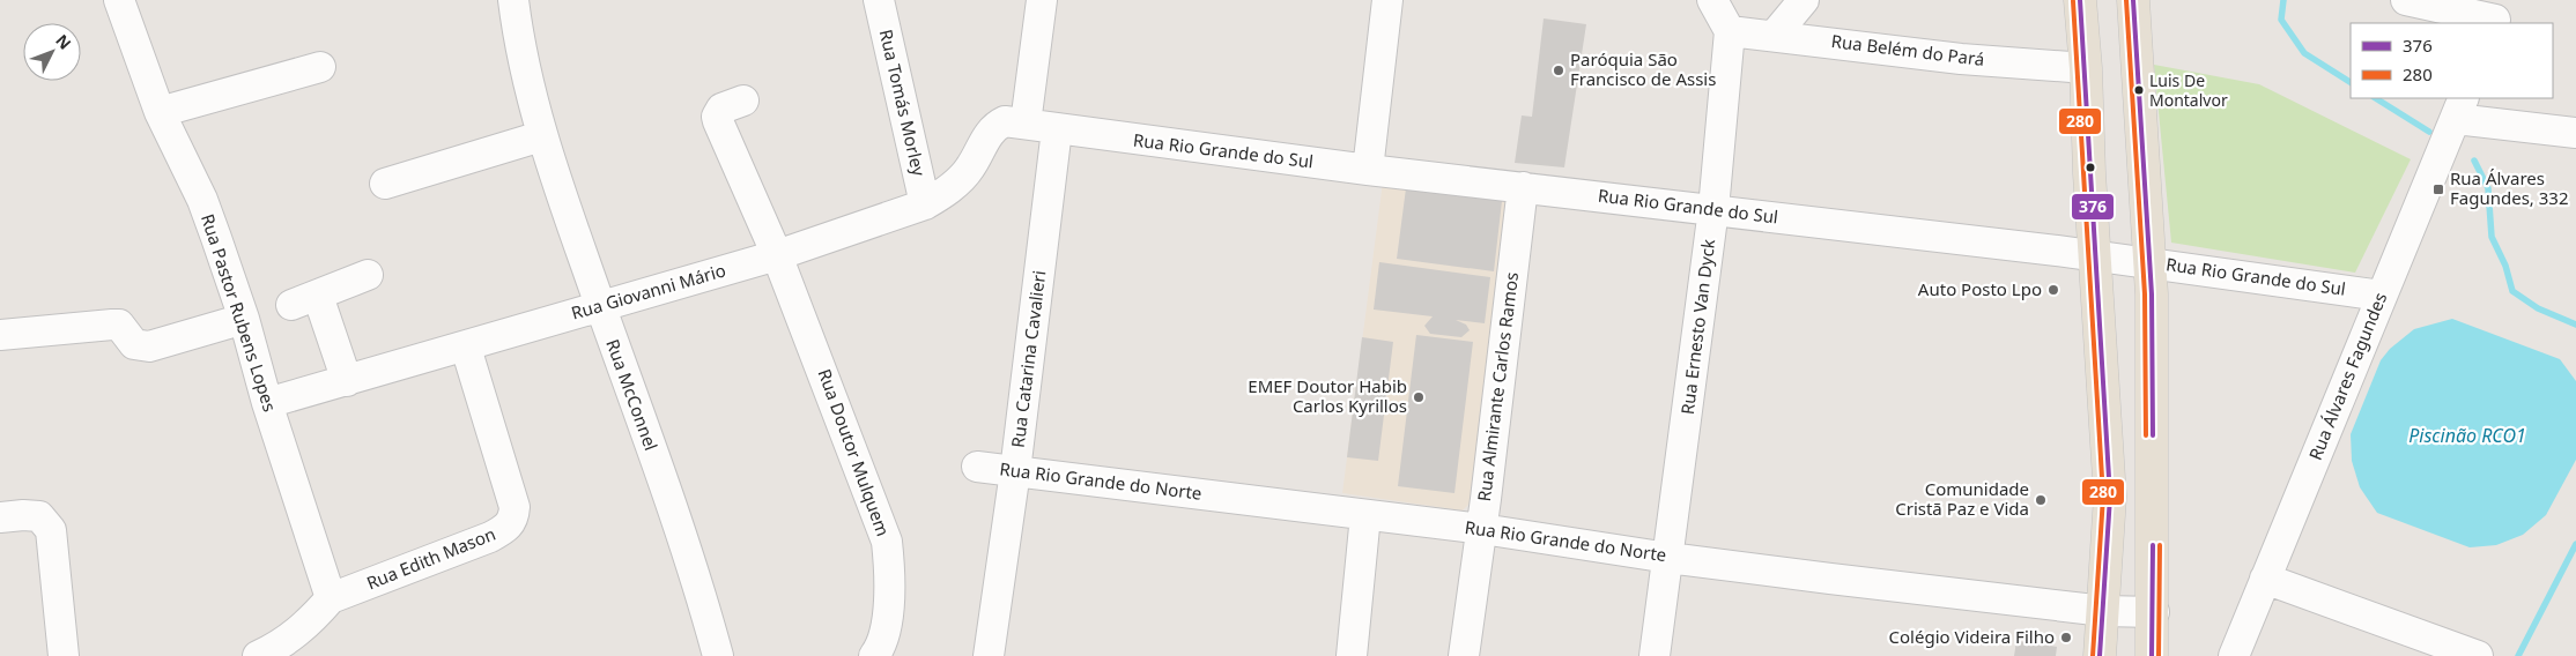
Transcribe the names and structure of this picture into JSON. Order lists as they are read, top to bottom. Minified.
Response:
{"streets":{"street":["Rua Belém do Pará","Rua Tomás Morley","Rua Rio Grande do Sul","Rua Giovanni Mário","Rua Pastor Rubens Lopes","Rua Ernesto Van Dyck","Rua Catarina Cavalieri","Rua Álvares Fagundes","Rua Almirante Carlos Ramos","Rua McConnel","Rua Doutor Mulquem","Rua Rio Grande do Norte","Rua Edith Mason"]},"crossings":[["Rua Belém do Pará","Rua Ernesto Van Dyck"],["Rua Tomás Morley","Rua Giovanni Mário"],["Rua Rio Grande do Sul","Rua Giovanni Mário"],["Rua Rio Grande do Sul","Rua Ernesto Van Dyck"],["Rua Rio Grande do Sul","Rua Catarina Cavalieri"],["Rua Rio Grande do Sul","Rua Álvares Fagundes"],["Rua Rio Grande do Sul","Rua Almirante Carlos Ramos"],["Rua Giovanni Mário","Rua Pastor Rubens Lopes"],["Rua Giovanni Mário","Rua McConnel"],["Rua Giovanni Mário","Rua Doutor Mulquem"],["Rua Giovanni Mário","Rua Edith Mason"],["Rua Pastor Rubens Lopes","Rua Edith Mason"],["Rua Ernesto Van Dyck","Rua Rio Grande do Norte"],["Rua Catarina Cavalieri","Rua Rio Grande do Norte"],["Rua Almirante Carlos Ramos","Rua Rio Grande do Norte"]],"water":["Piscinão RCO1"],"places":{"other":["Paróquia São Francisco de Assis","Luis De Montalvor","Auto Posto Lpo","EMEF Doutor Habib Carlos Kyrillos","Comunidade Cristã Paz e Vida","Colégio Videira Filho"],"transit":["Rua Álvares Fagundes, 332"]},"lines":["transit line 376","transit line 280"],"legend":["376","280"],"north":"top right"}
